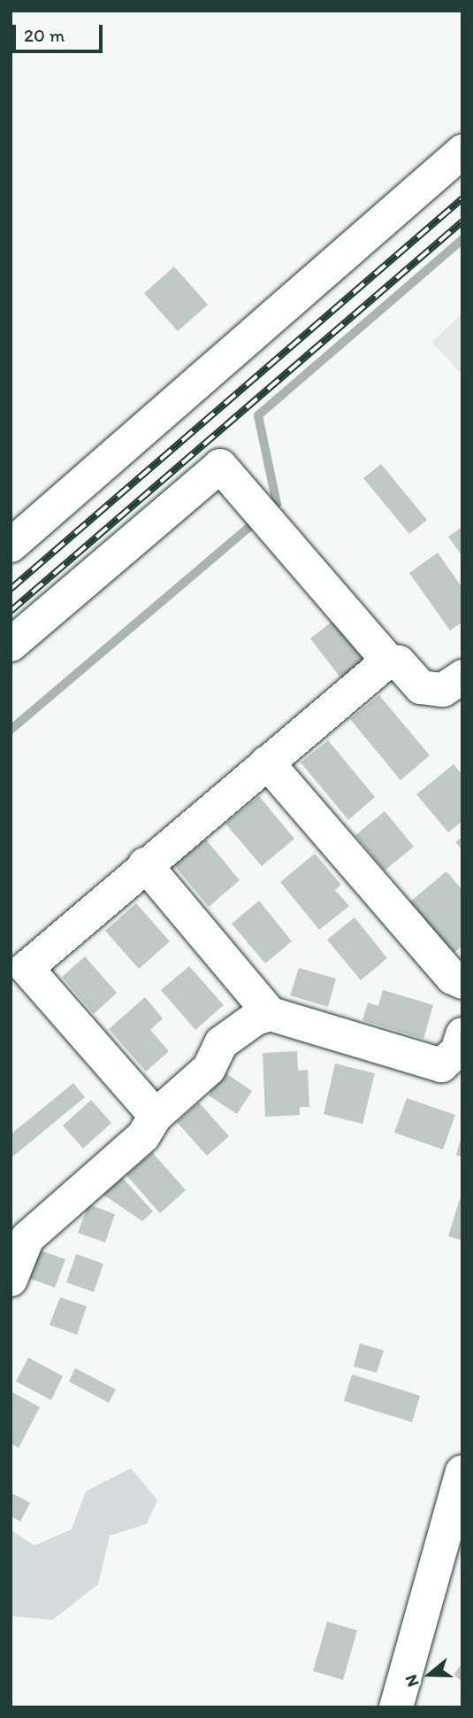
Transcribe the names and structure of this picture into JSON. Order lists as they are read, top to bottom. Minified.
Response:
{"scale_bar":"20 m","north":"left"}
